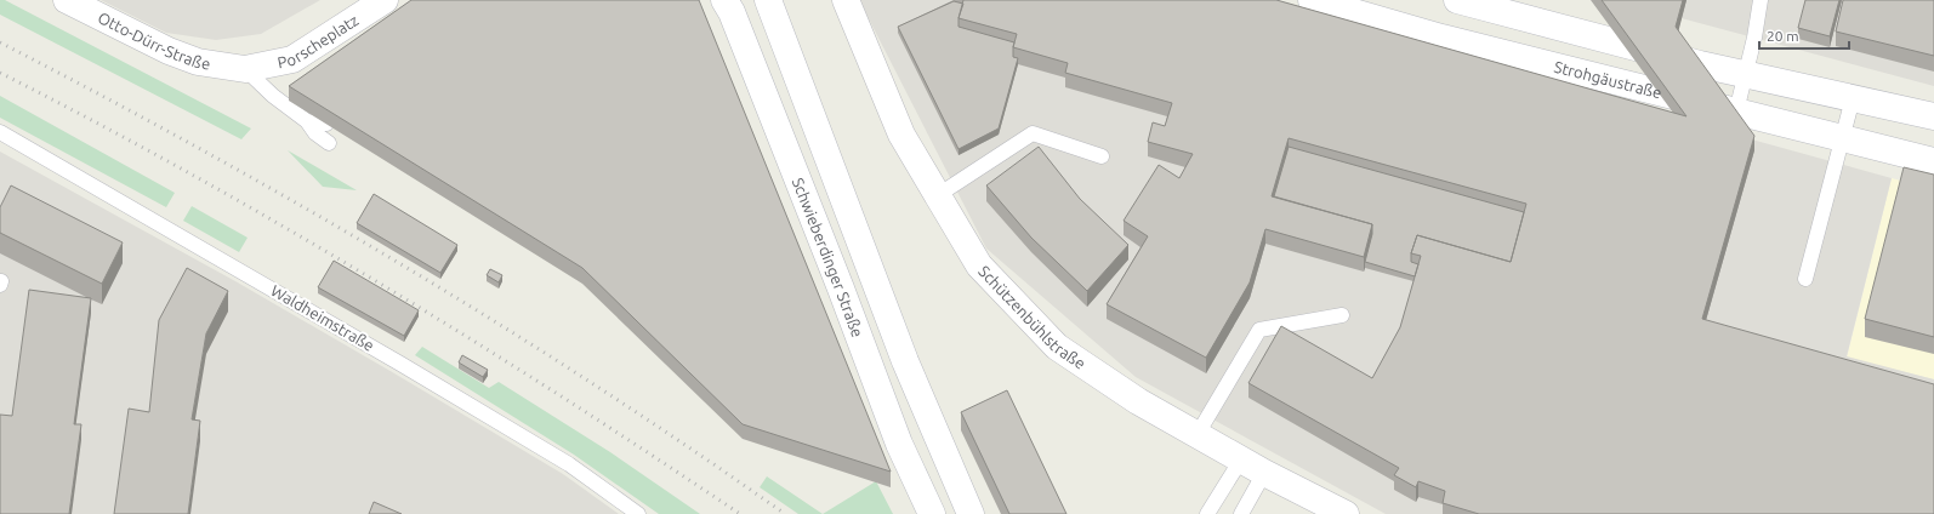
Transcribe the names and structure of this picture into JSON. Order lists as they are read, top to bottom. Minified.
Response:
{"streets":{"main road":["Otto-Dürr-Straße","Porscheplatz","Strohgäustraße","Schwieberdinger Straße","Schützenbühlstraße"],"lane":["Waldheimstraße"]},"crossings":[["Otto-Dürr-Straße","Porscheplatz"]],"scale_bar":"20 m"}
